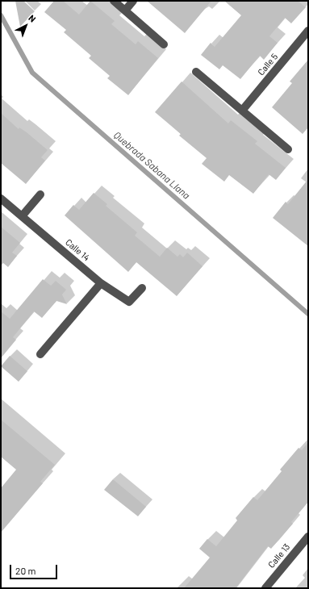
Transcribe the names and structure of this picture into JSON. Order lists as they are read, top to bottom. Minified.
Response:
{"streets":{"street":["Calle 5","Calle 14","Calle 13"]},"water":["Quebrada Sabana Llana"],"scale_bar":"20 m","north":"top right"}
